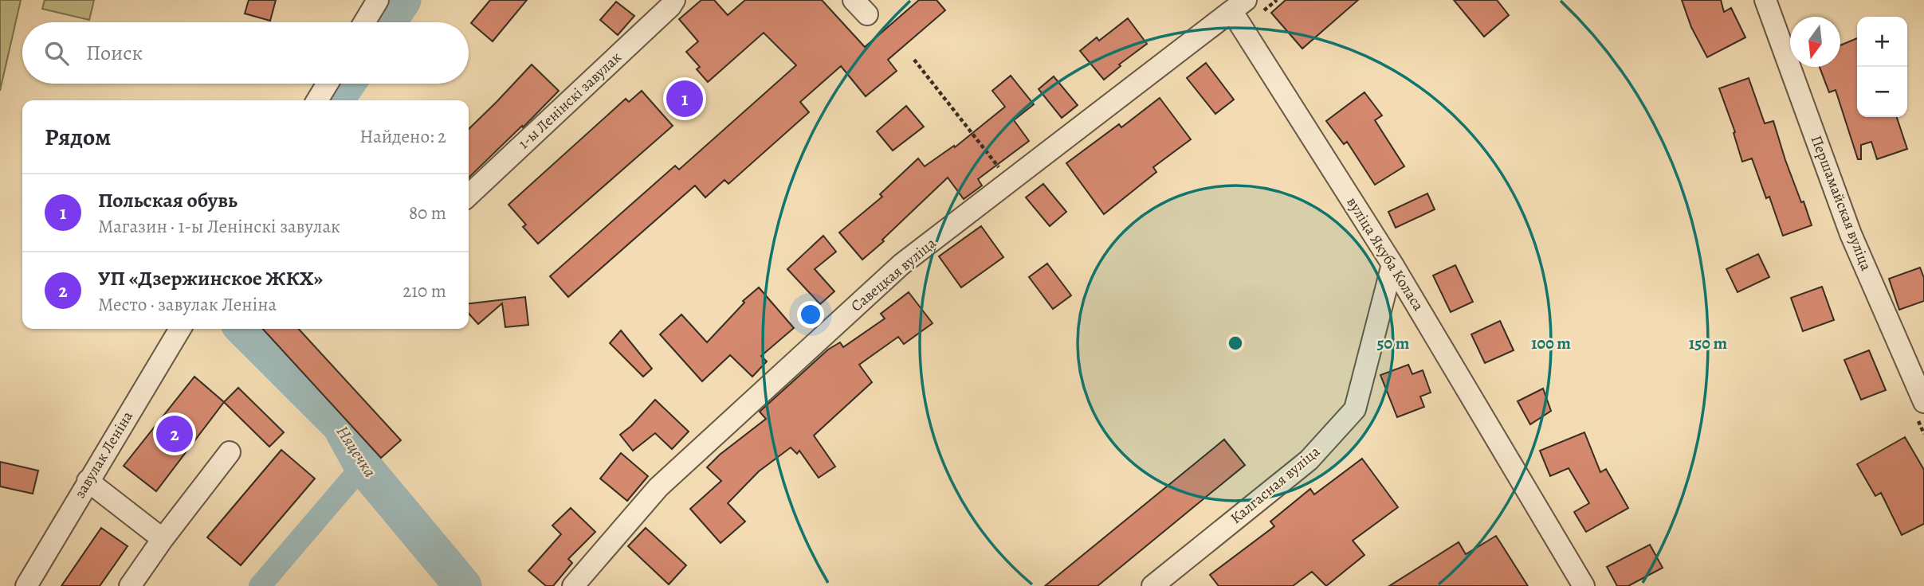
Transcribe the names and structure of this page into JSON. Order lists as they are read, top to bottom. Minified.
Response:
{"streets":{"street":["1-ы Ленінскі завулак","Першамайская вуліца","вуліца Якуба Коласа","Савецкая вуліца","завулак Леніна","Калгасная вуліца"]},"crossings":[["вуліца Якуба Коласа","Савецкая вуліца"],["вуліца Якуба Коласа","Калгасная вуліца"]],"water":["Няцечка"],"north":"bottom","page":{"map_buttons":["+","−"],"search":"Поиск","pins":["1","2"],"heading":["Рядом","Найдено: 2"],"list":[{"mark":"1","name":"Польская обувь","note":"Магазин · 1-ы Ленінскі завулак","value":"80 m"},{"mark":"2","name":"УП «Дзержинское ЖКХ»","note":"Место · завулак Леніна","value":"210 m"}]},"rings":["50 m","100 m","150 m"]}
